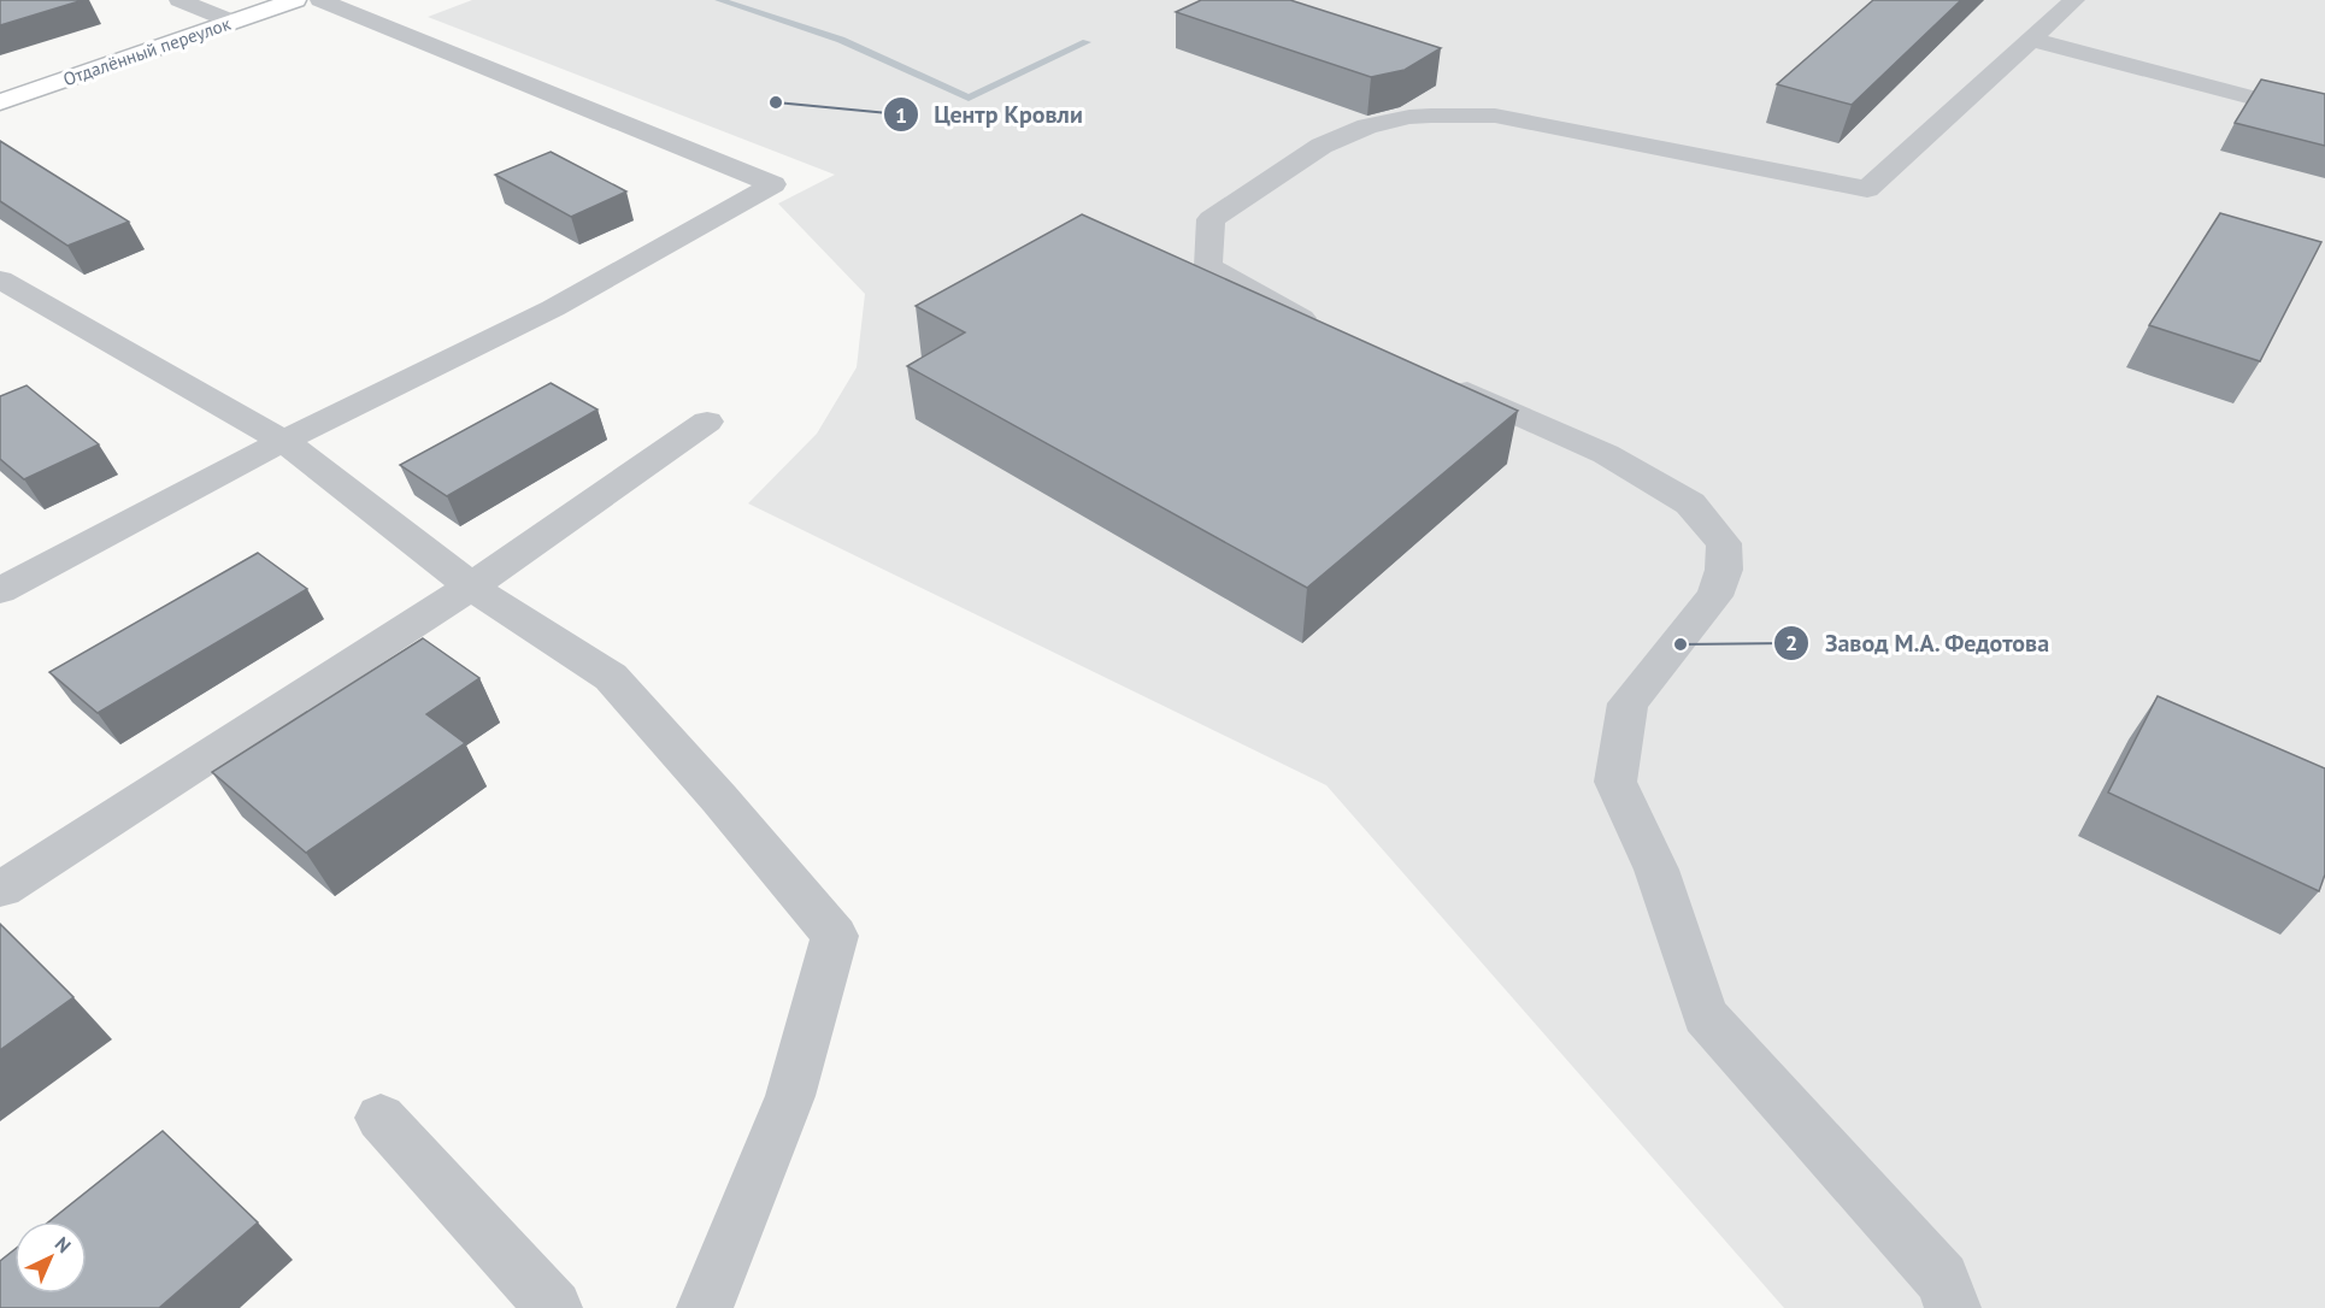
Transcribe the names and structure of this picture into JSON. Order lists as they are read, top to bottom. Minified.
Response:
{"streets":{"main road":["Отдалённый переулок"]},"places":["Центр Кровли","Завод М.А. Федотова"],"north":"top right"}
